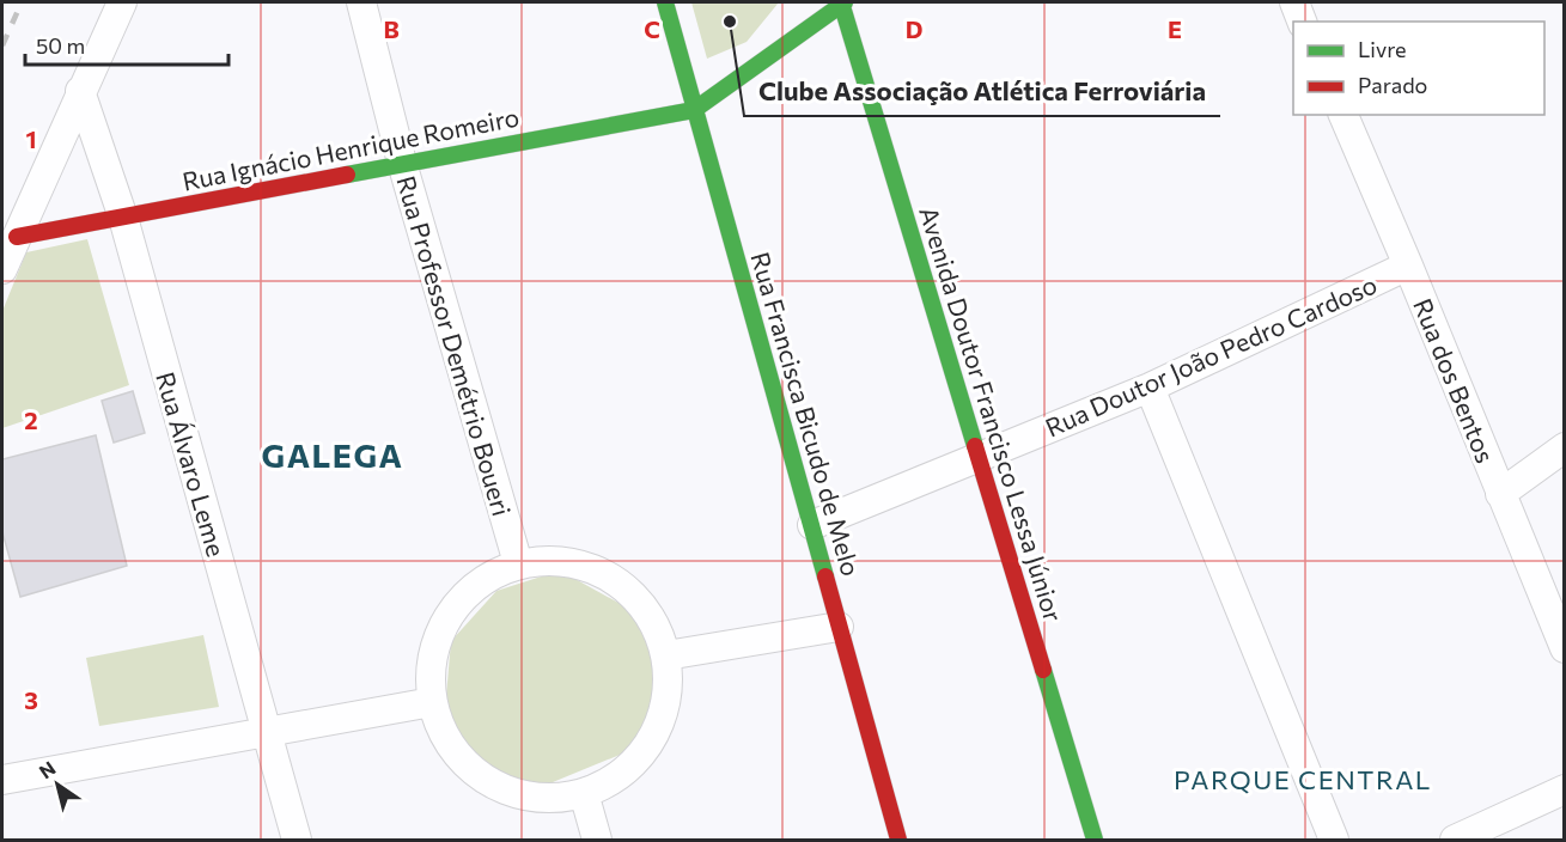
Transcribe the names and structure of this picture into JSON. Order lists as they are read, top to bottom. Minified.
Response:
{"streets":{"street":["Rua Ignácio Henrique Romeiro","Rua Professor Demétrio Boueri","Rua Doutor João Pedro Cardoso","Rua dos Bentos","Rua Francisca Bicudo de Melo","Avenida Doutor Francisco Lessa Júnior","Rua Álvaro Leme"]},"crossings":[["Rua Ignácio Henrique Romeiro","Rua Professor Demétrio Boueri"],["Rua Ignácio Henrique Romeiro","Rua Francisca Bicudo de Melo"],["Rua Ignácio Henrique Romeiro","Rua Álvaro Leme"],["Rua Doutor João Pedro Cardoso","Rua dos Bentos"],["Rua Doutor João Pedro Cardoso","Rua Francisca Bicudo de Melo"],["Rua Doutor João Pedro Cardoso","Avenida Doutor Francisco Lessa Júnior"]],"districts":["GALEGA","PARQUE CENTRAL"],"places":["Clube Associação Atlética Ferroviária"],"legend":["Livre","Parado"],"scale_bar":"50 m","north":"top left","grid":{"columns":["B","C","D","E"],"rows":["1","2","3"]}}
